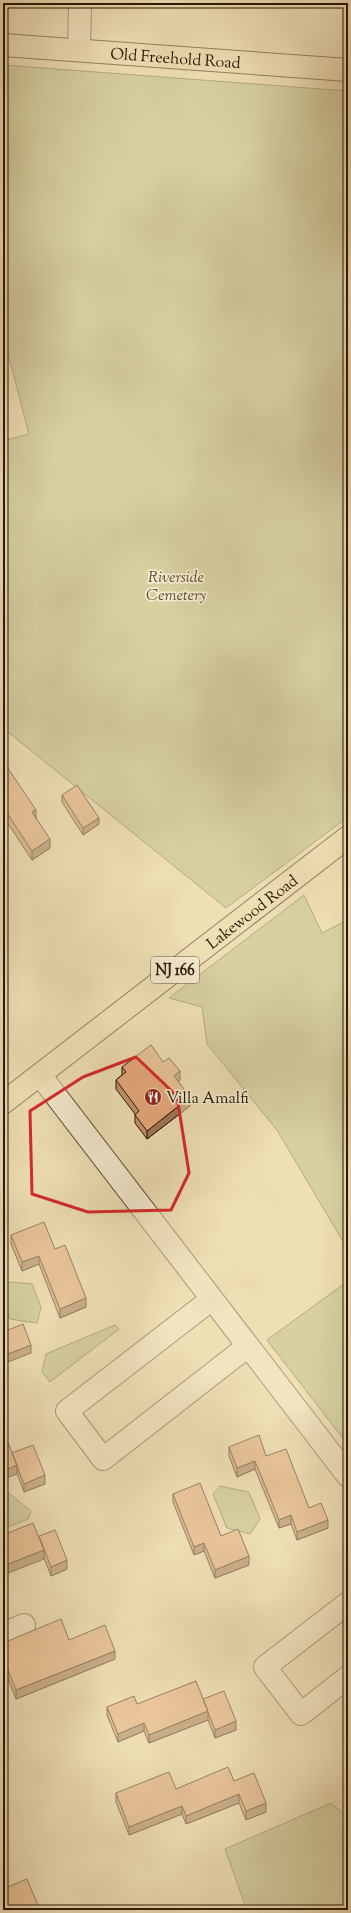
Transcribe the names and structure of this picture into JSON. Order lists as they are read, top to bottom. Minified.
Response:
{"streets":{"main road":["Old Freehold Road","Lakewood Road","NJ 166"]},"parks":["Riverside Cemetery"],"places":{"restaurant":["Villa Amalfi"]}}
